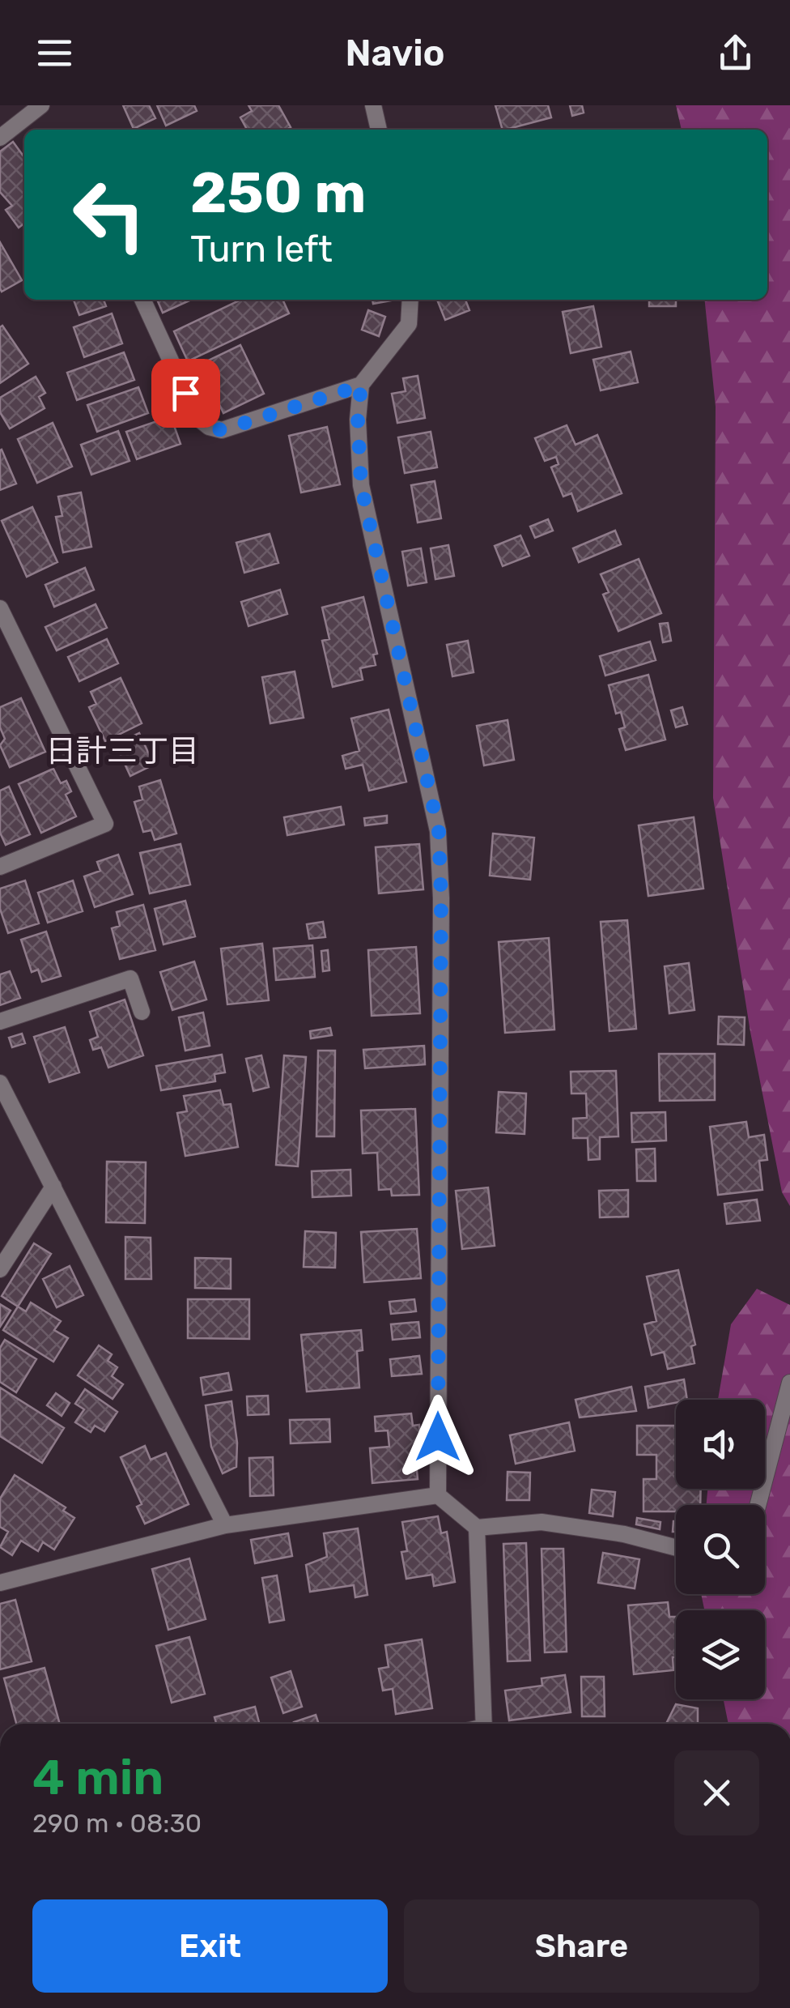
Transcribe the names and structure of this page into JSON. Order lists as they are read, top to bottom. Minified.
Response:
{"districts":["日計三丁目"],"page":{"header":"Navio","turn":["250 m","Turn left"],"heading":["4 min","290 m · 08:30"],"buttons":["Exit","Share"]}}
